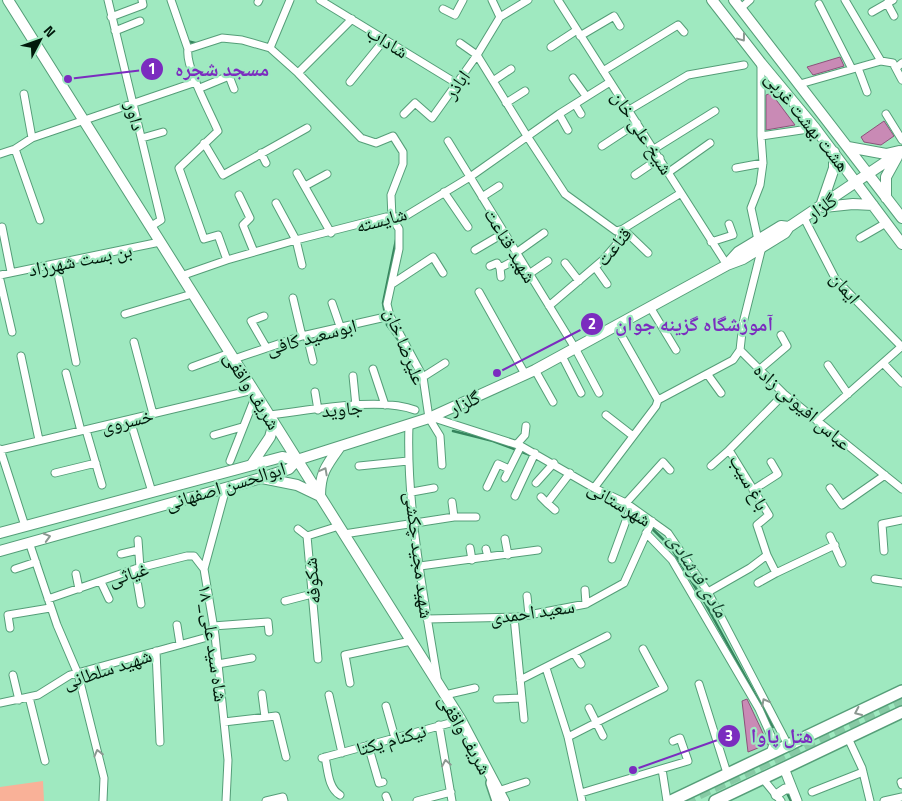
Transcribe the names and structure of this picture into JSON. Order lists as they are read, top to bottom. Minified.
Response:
{"streets":{"main road":["هشت بهشت غربی","گلزار","شریف واقفی","ابوالحسن اصفهانی"],"street":["شاداب","اباذر","داور","شیخ علی خان","شایسته","شهید قناعت","قناعت","بن بست شهرزاد","ایمان","ابوسعید کافی","علیرضا خان","عباس افیونی زاده","جاوید","خسروی","باغ سیب","شهرستانی","شهید مجید چکشی","غیاثی","شکوفه","سعید احمدی","۱۸_شاه سید علی","شهید سلطانی","نیکنام یکتا"]},"crossings":[["شاداب","اباذر"],["داور","شریف واقفی"],["هشت بهشت غربی","گلزار"],["شیخ علی خان","گلزار"],["شیخ علی خان","شایسته"],["شیخ علی خان","قناعت"],["گلزار","شهید قناعت"],["گلزار","ایمان"],["گلزار","علیرضا خان"],["گلزار","شریف واقفی"],["گلزار","عباس افیونی زاده"],["گلزار","ابوالحسن اصفهانی"],["گلزار","شهرستانی"],["گلزار","شهید مجید چکشی"],["شایسته","شهید قناعت"],["شایسته","علیرضا خان"],["شایسته","شریف واقفی"],["شهید قناعت","قناعت"],["بن بست شهرزاد","شریف واقفی"],["ابوسعید کافی","علیرضا خان"],["ابوسعید کافی","شریف واقفی"],["علیرضا خان","شهرستانی"],["شریف واقفی","جاوید"],["شریف واقفی","خسروی"],["شریف واقفی","ابوالحسن اصفهانی"],["شریف واقفی","شهید مجید چکشی"],["شریف واقفی","شکوفه"],["شریف واقفی","نیکنام یکتا"],["عباس افیونی زاده","باغ سیب"],["ابوالحسن اصفهانی","۱۸_شاه سید علی"],["شهرستانی","سعید احمدی"],["شهید مجید چکشی","شکوفه"],["شهید مجید چکشی","سعید احمدی"],["غیاثی","۱۸_شاه سید علی"],["۱۸_شاه سید علی","شهید سلطانی"]],"water":["مادی فرشادی"],"places":["مسجد شجره","آموزشگاه گزینه جوان","هتل پاوا"],"north":"top right"}
